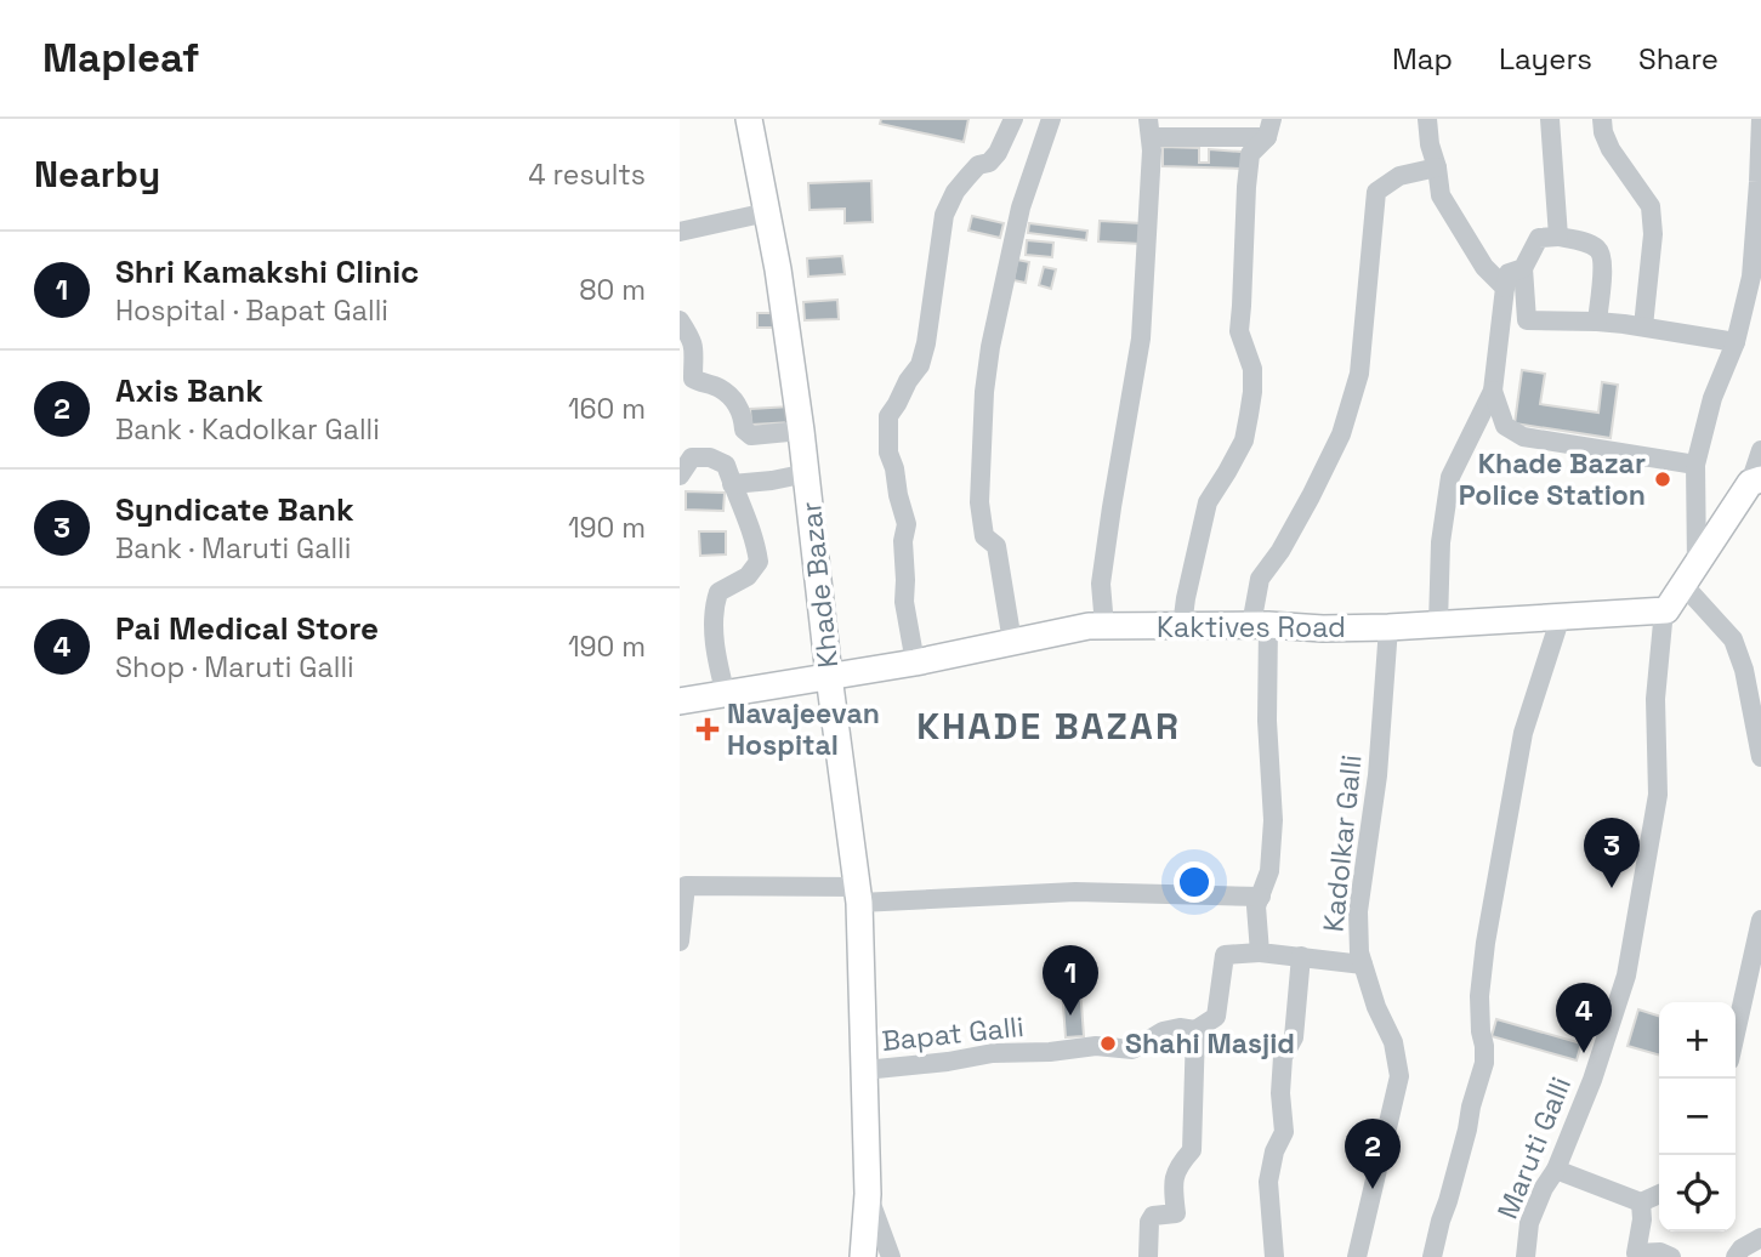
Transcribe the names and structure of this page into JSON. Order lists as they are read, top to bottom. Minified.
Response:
{"streets":{"main road":["Khade Bazar","Kaktives Road"],"street":["Kadolkar Galli","Bapat Galli","Maruti Galli"]},"crossings":[["Khade Bazar","Kaktives Road"],["Khade Bazar","Bapat Galli"],["Kaktives Road","Kadolkar Galli"],["Kaktives Road","Maruti Galli"]],"districts":["KHADE BAZAR"],"places":{"other":["Khade Bazar Police Station","Shahi Masjid"],"health":["Navajeevan Hospital"]},"page":{"header":"Mapleaf","nav":["Map","Layers","Share"],"heading":["Nearby","4 results"],"list":[{"mark":"1","name":"Shri Kamakshi Clinic","note":"Hospital · Bapat Galli","value":"80 m"},{"mark":"2","name":"Axis Bank","note":"Bank · Kadolkar Galli","value":"160 m"},{"mark":"3","name":"Syndicate Bank","note":"Bank · Maruti Galli","value":"190 m"},{"mark":"4","name":"Pai Medical Store","note":"Shop · Maruti Galli","value":"190 m"}],"pins":["3","1","4","2"],"map_buttons":["+","−"]}}
